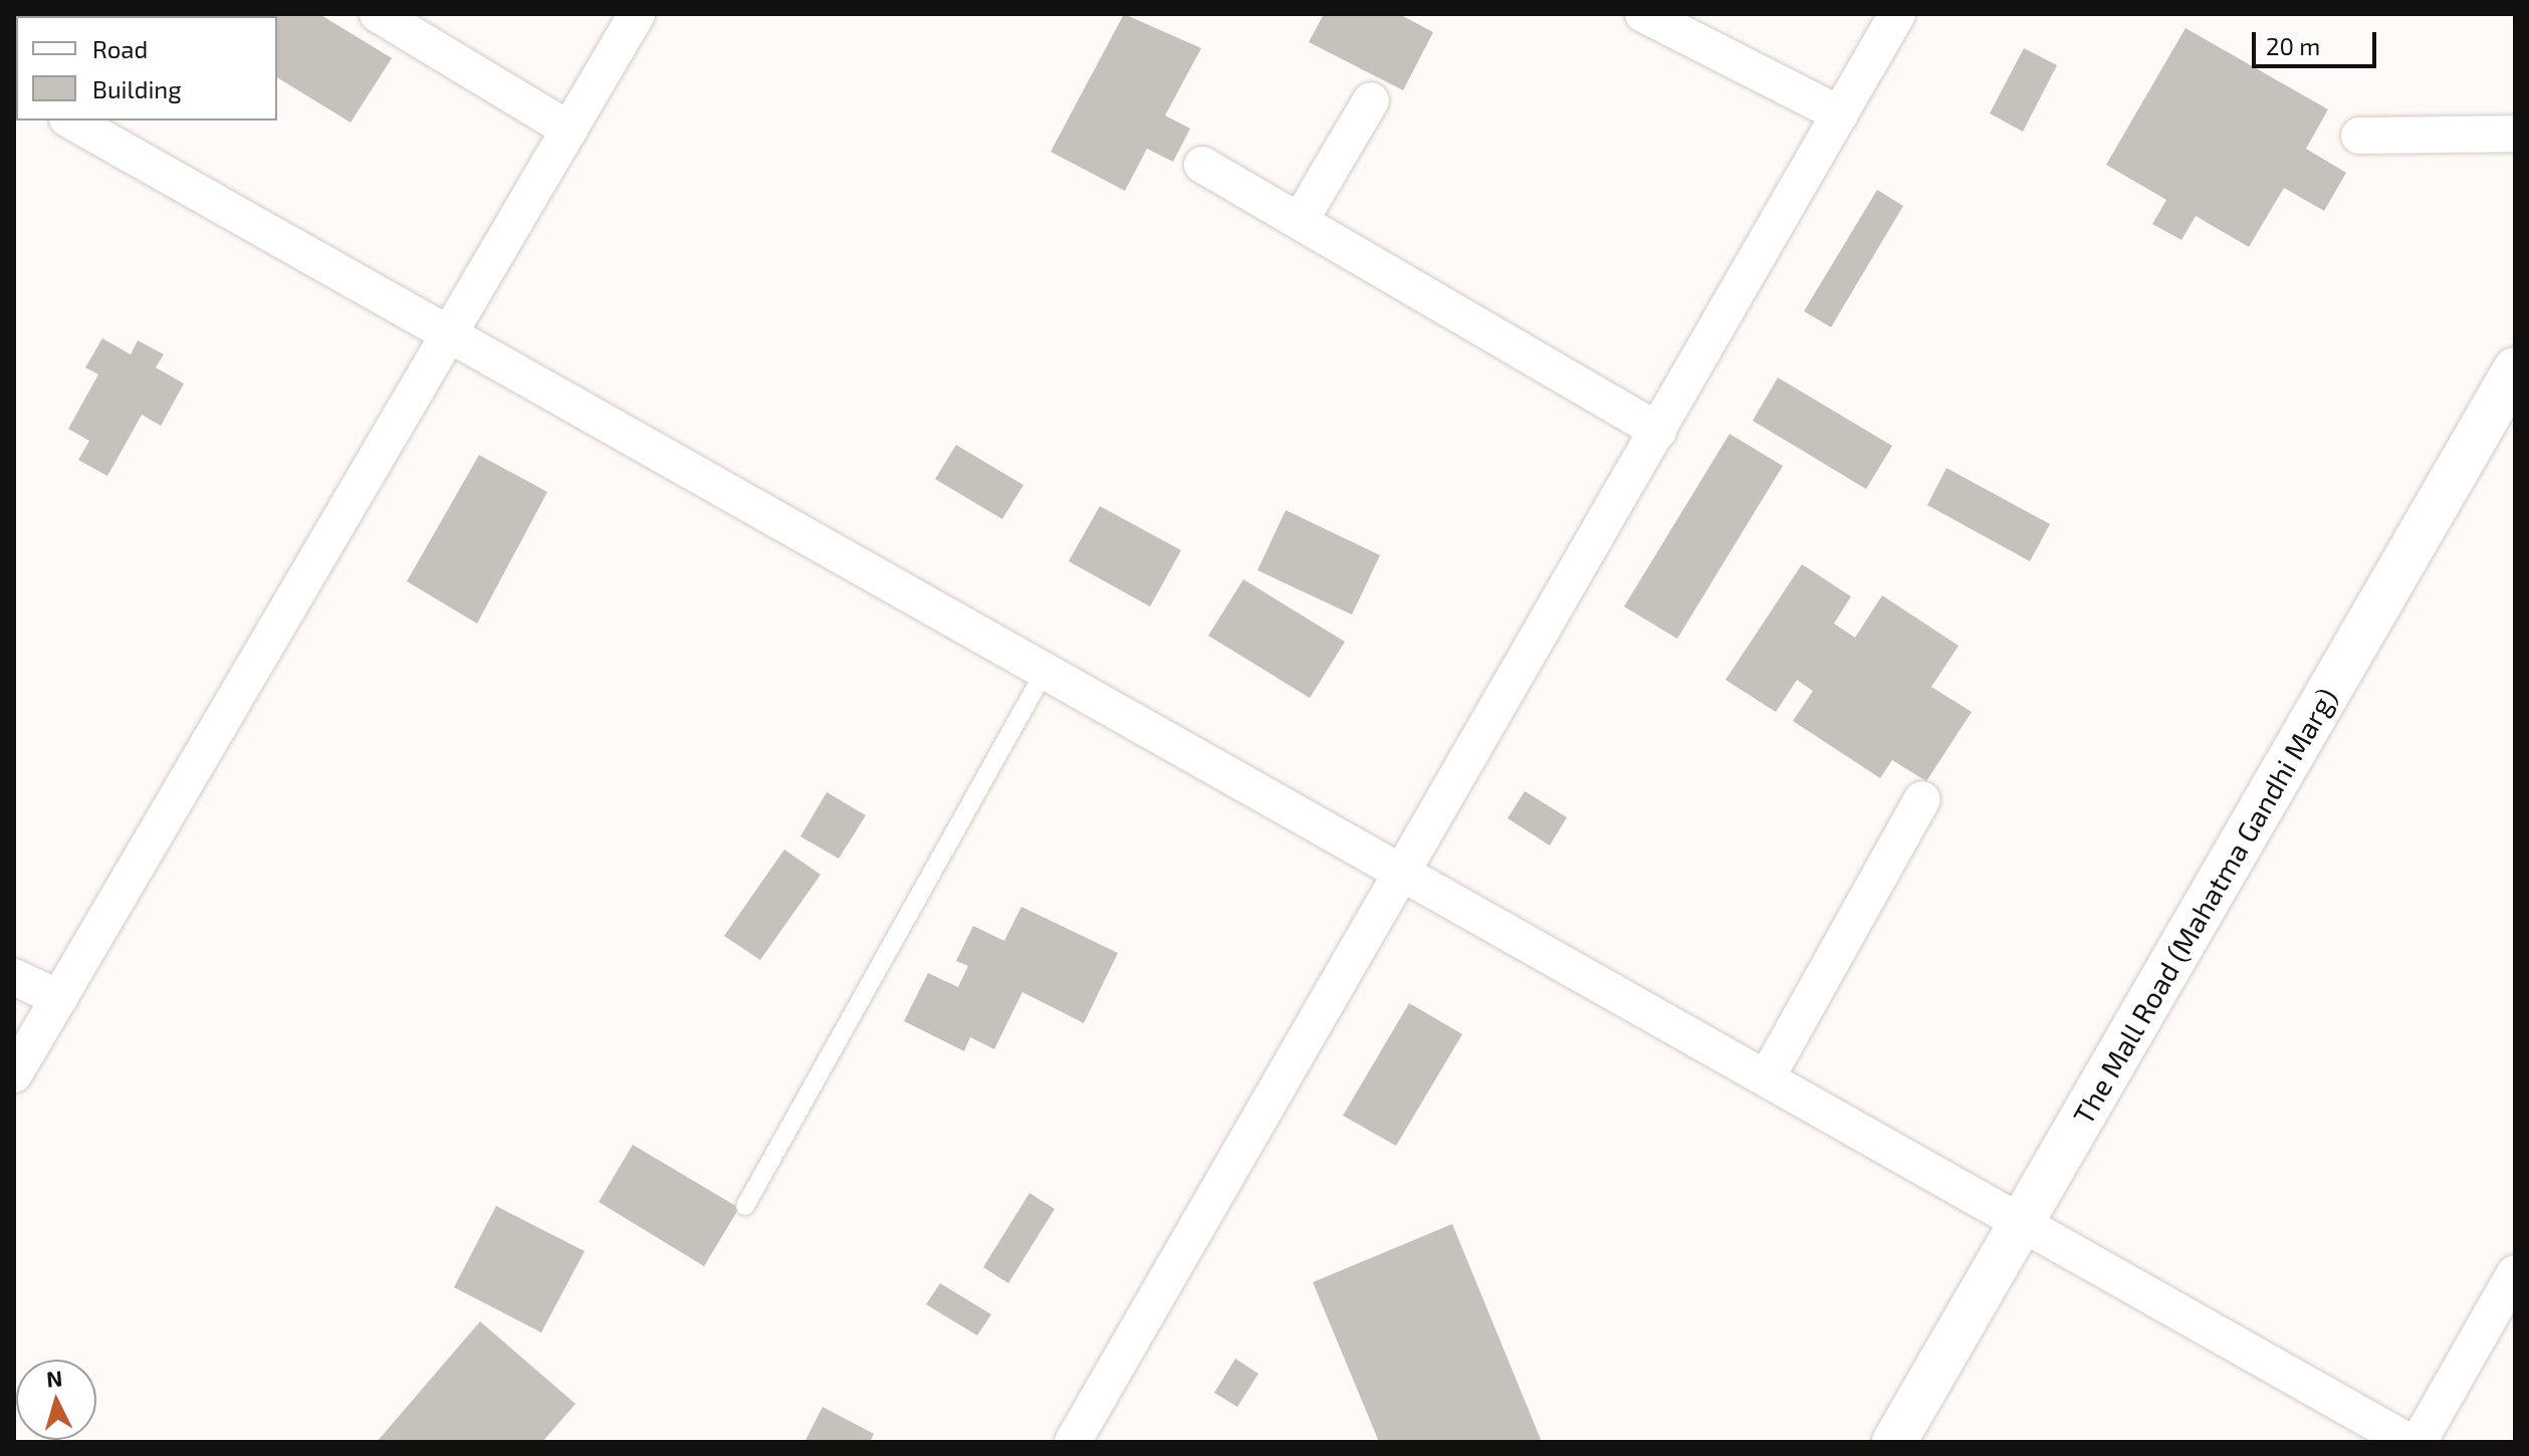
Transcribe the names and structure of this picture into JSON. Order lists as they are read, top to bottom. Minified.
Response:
{"streets":{"street":["The Mall Road (Mahatma Gandhi Marg)"]},"legend":["Road","Building"],"scale_bar":"20 m","north":"top"}
